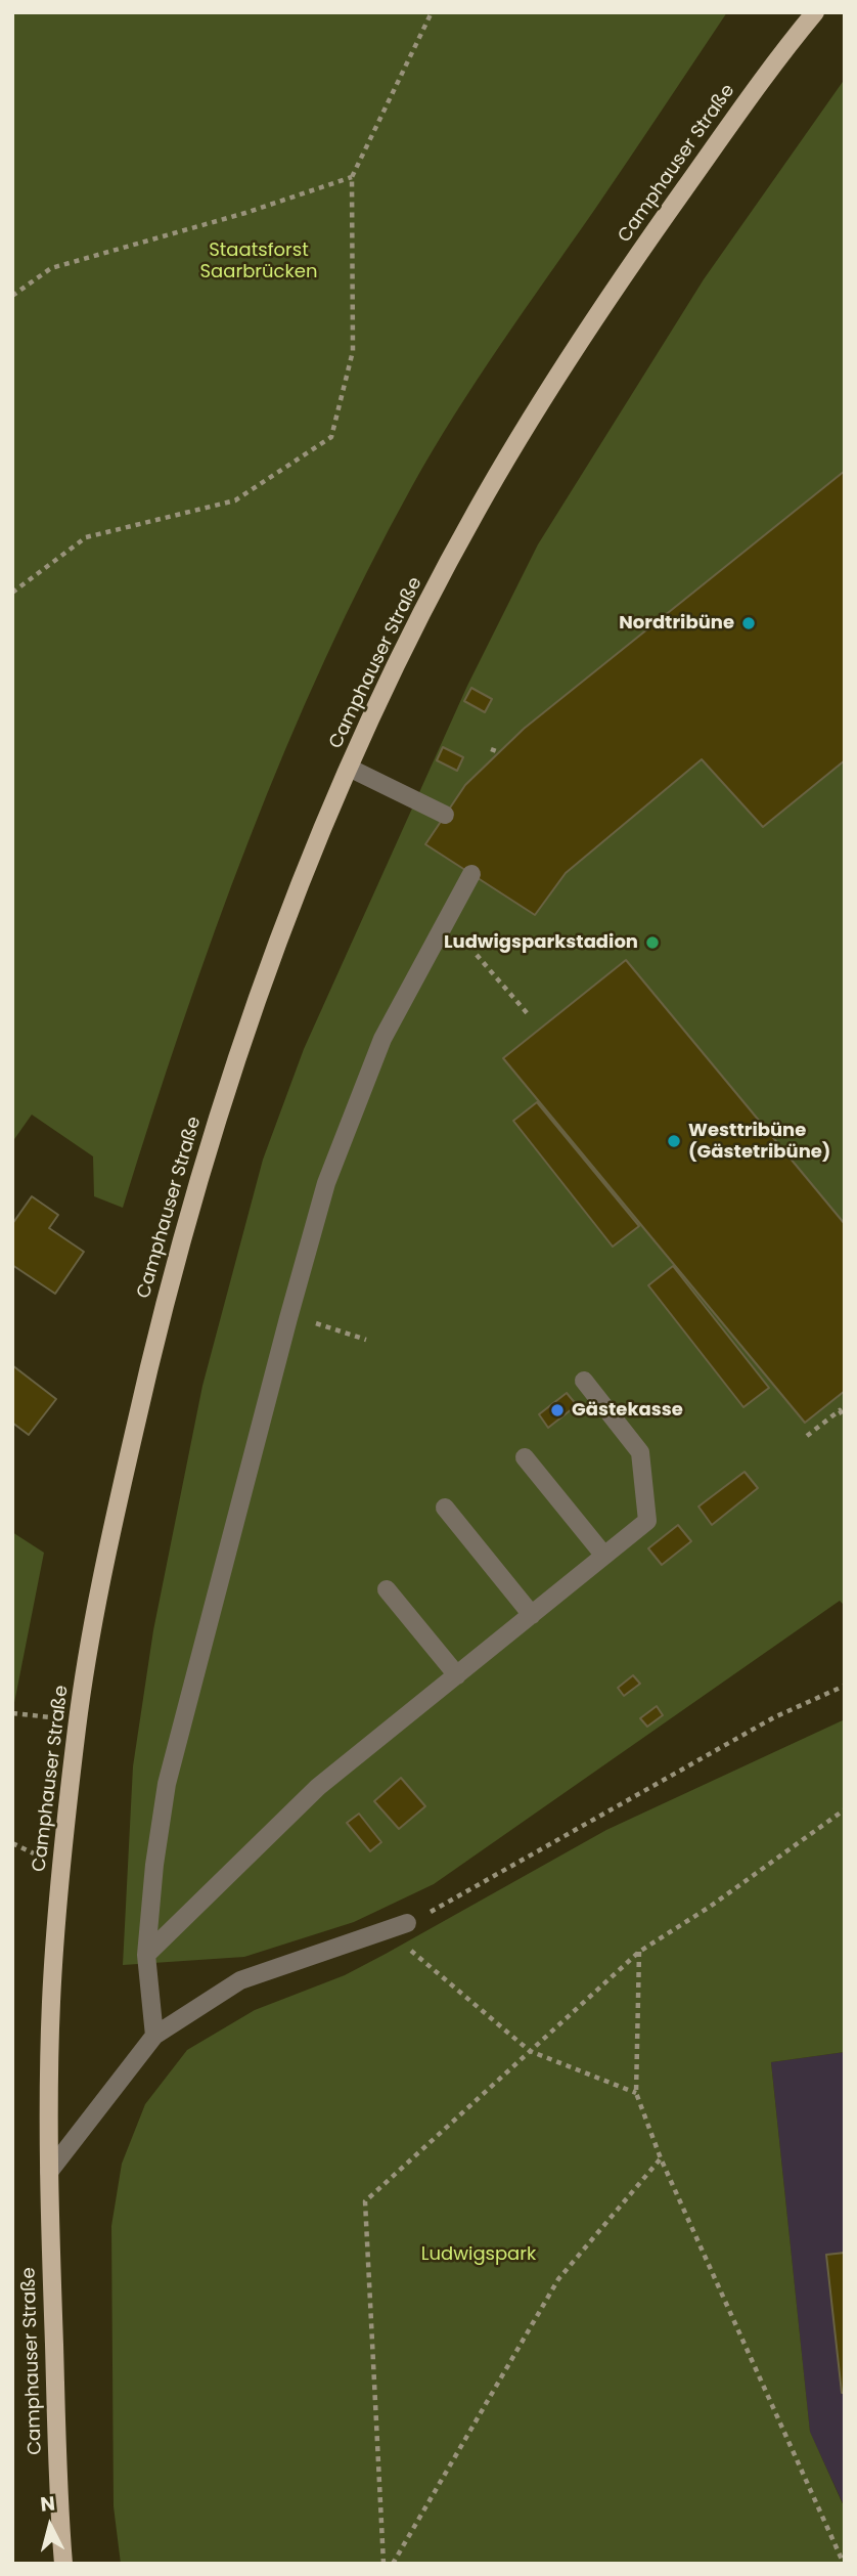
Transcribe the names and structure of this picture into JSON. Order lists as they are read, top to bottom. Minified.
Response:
{"streets":{"main road":["Camphauser Straße"]},"parks":["Staatsforst Saarbrücken","Ludwigspark"],"places":["Nordtribüne","Ludwigsparkstadion","Westtribüne (Gästetribüne)","Gästekasse"],"north":"top"}
